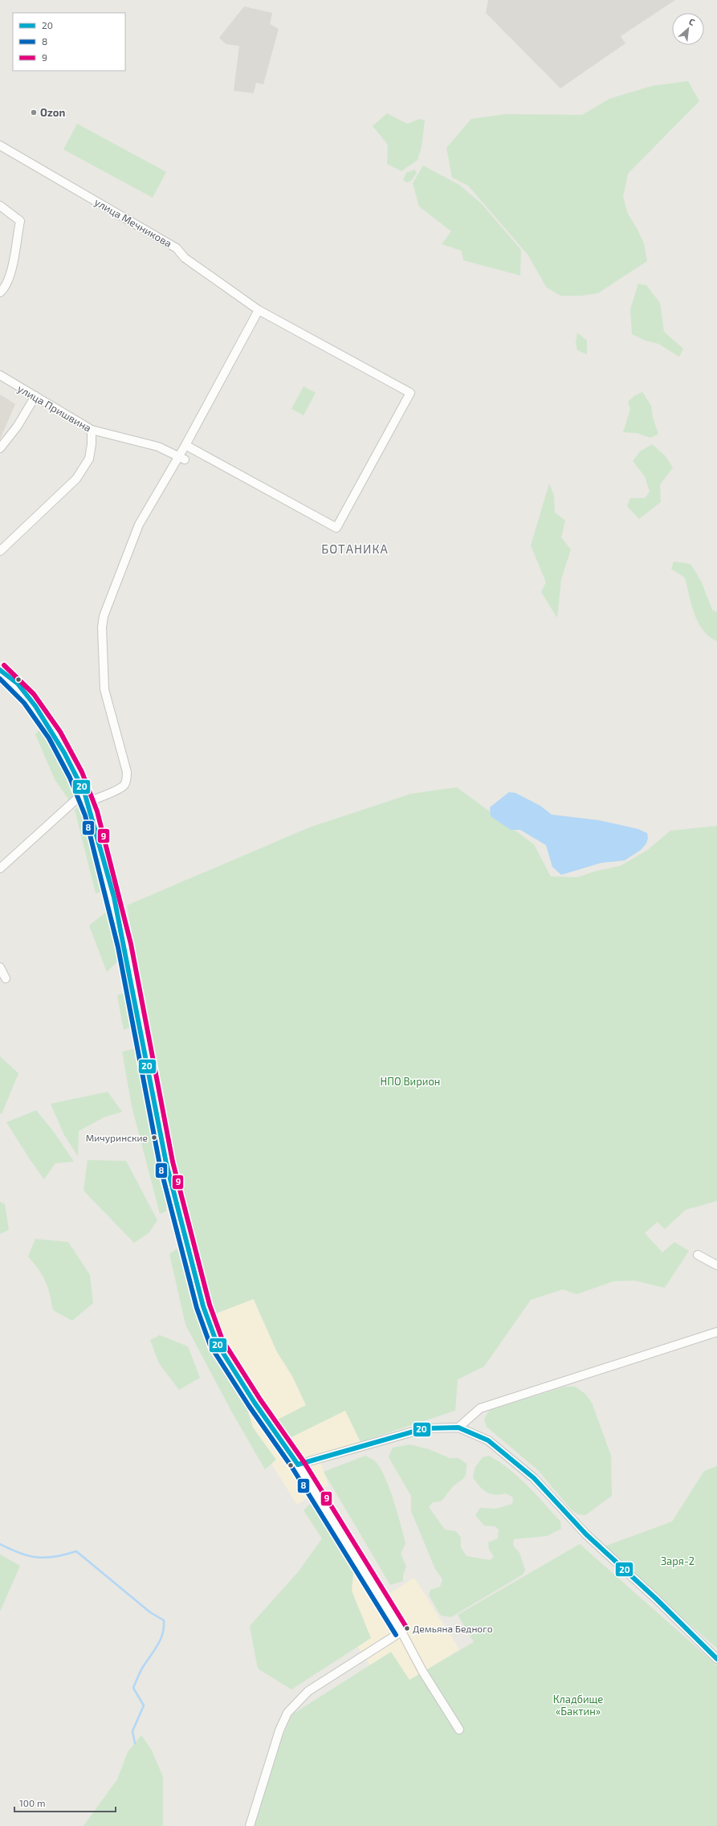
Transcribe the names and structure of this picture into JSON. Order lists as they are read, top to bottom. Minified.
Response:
{"streets":{"street":["улица Мечникова","улица Пришвина"]},"districts":["БОТАНИКА"],"parks":["НПО Вирион","Заря-2","Кладбище «Бактин»"],"places":["Ozon","Мичуринские","Демьяна Бедного"],"lines":["transit line 9","transit line 20","transit line 8"],"legend":["20","8","9"],"scale_bar":"100 m","north":"top right"}
